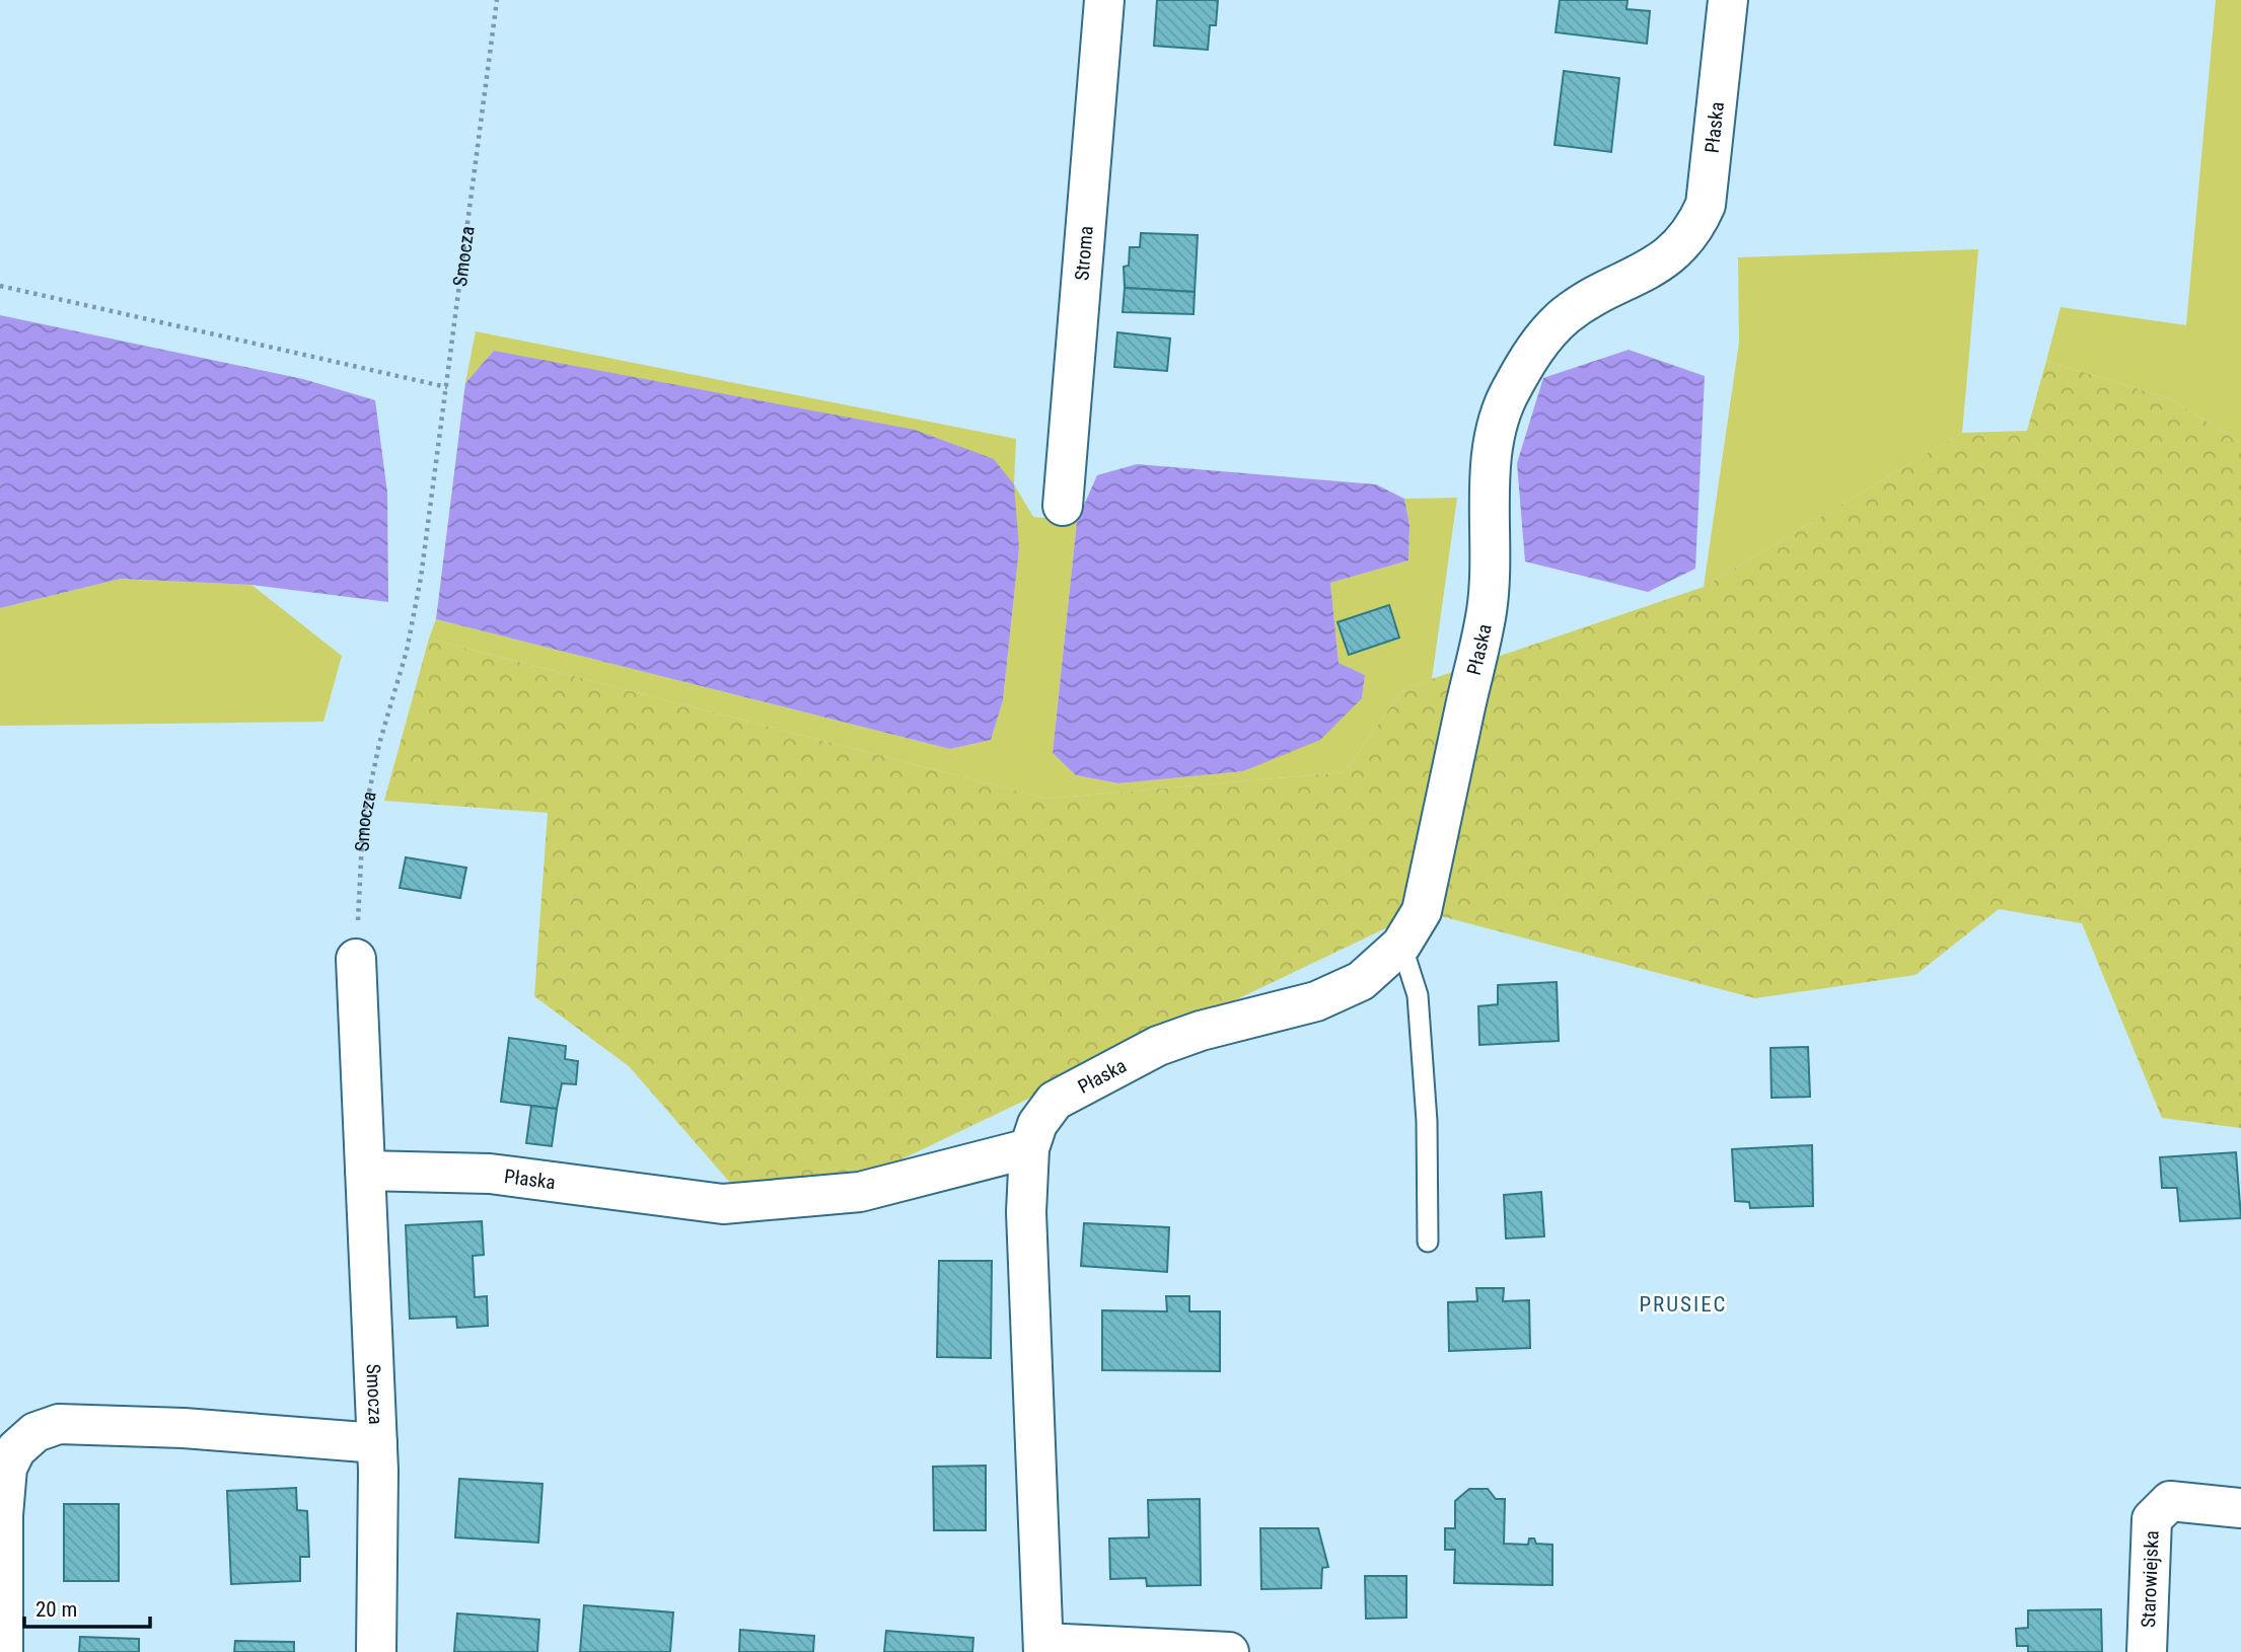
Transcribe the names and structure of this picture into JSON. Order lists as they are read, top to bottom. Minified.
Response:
{"streets":{"street":["Płaska","Stroma","Smocza","Starowiejska"]},"crossings":[["Płaska","Smocza"]],"districts":["PRUSIEC"],"scale_bar":"20 m"}
